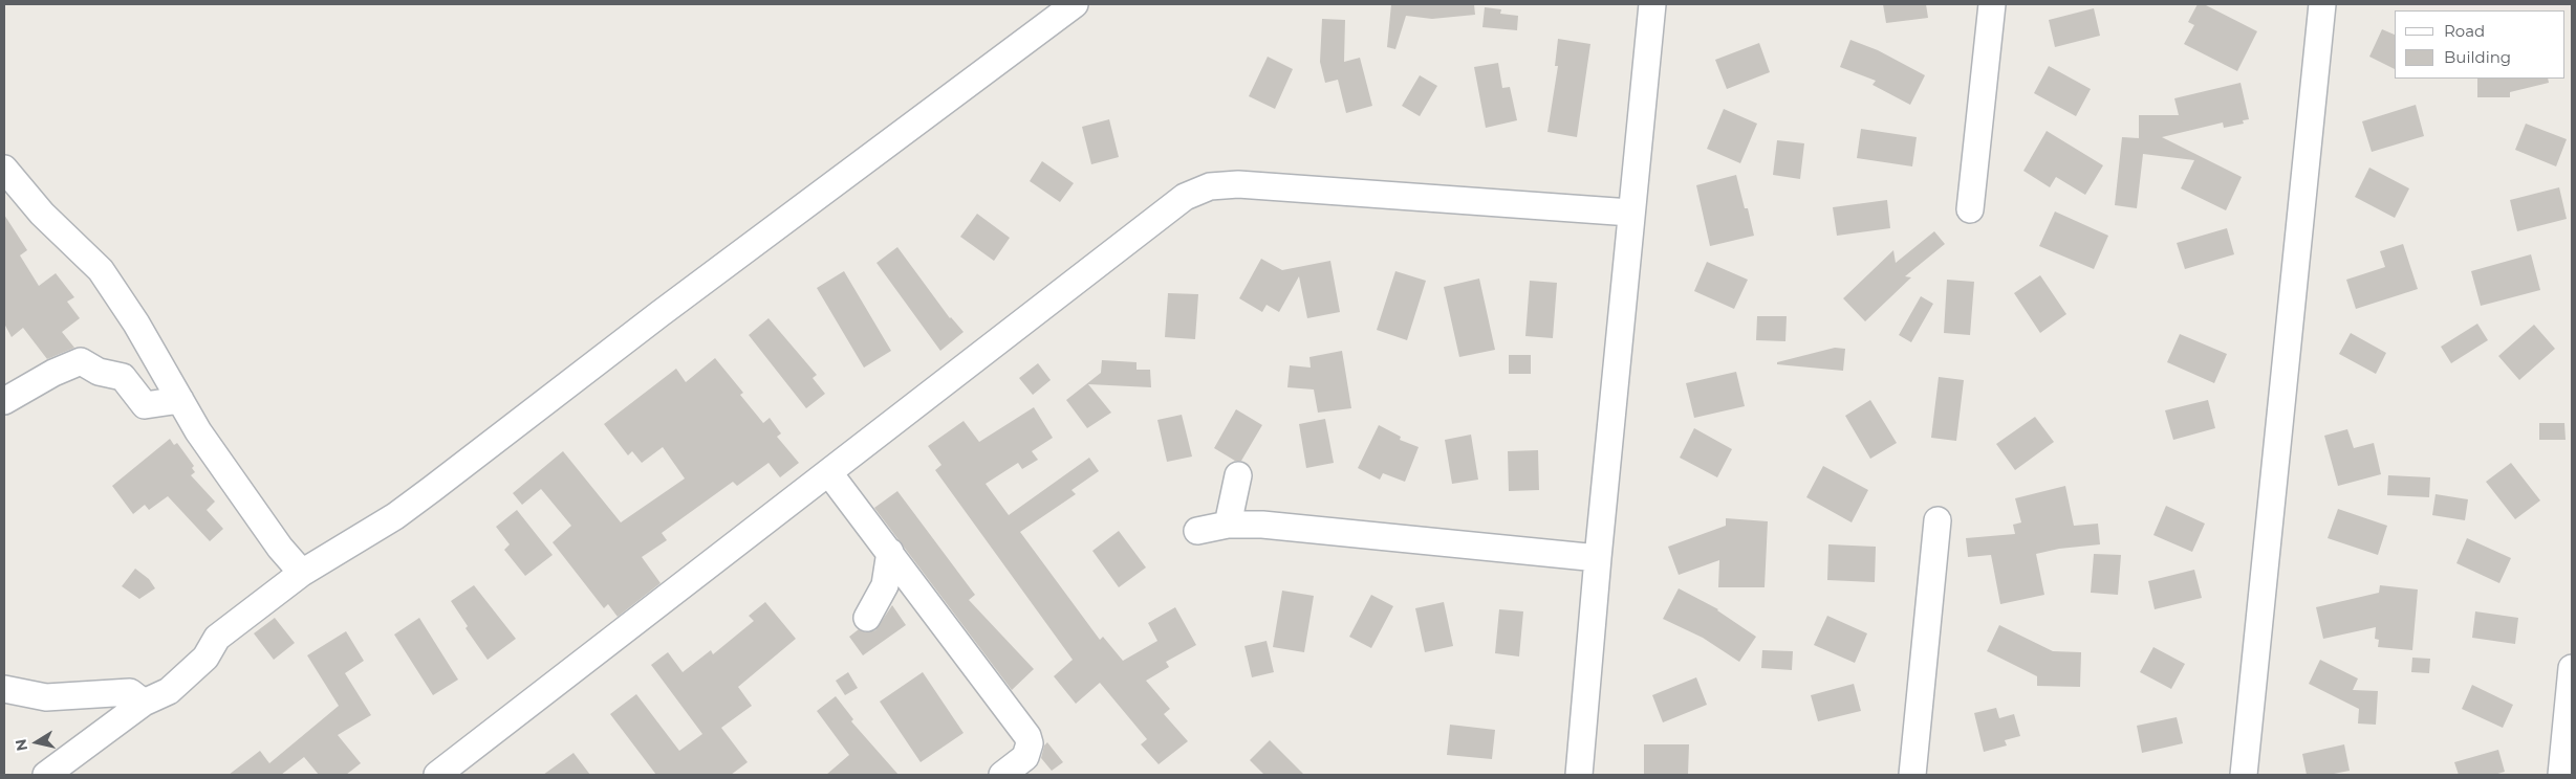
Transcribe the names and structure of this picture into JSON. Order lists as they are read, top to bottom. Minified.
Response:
{"legend":["Road","Building"],"north":"left"}
